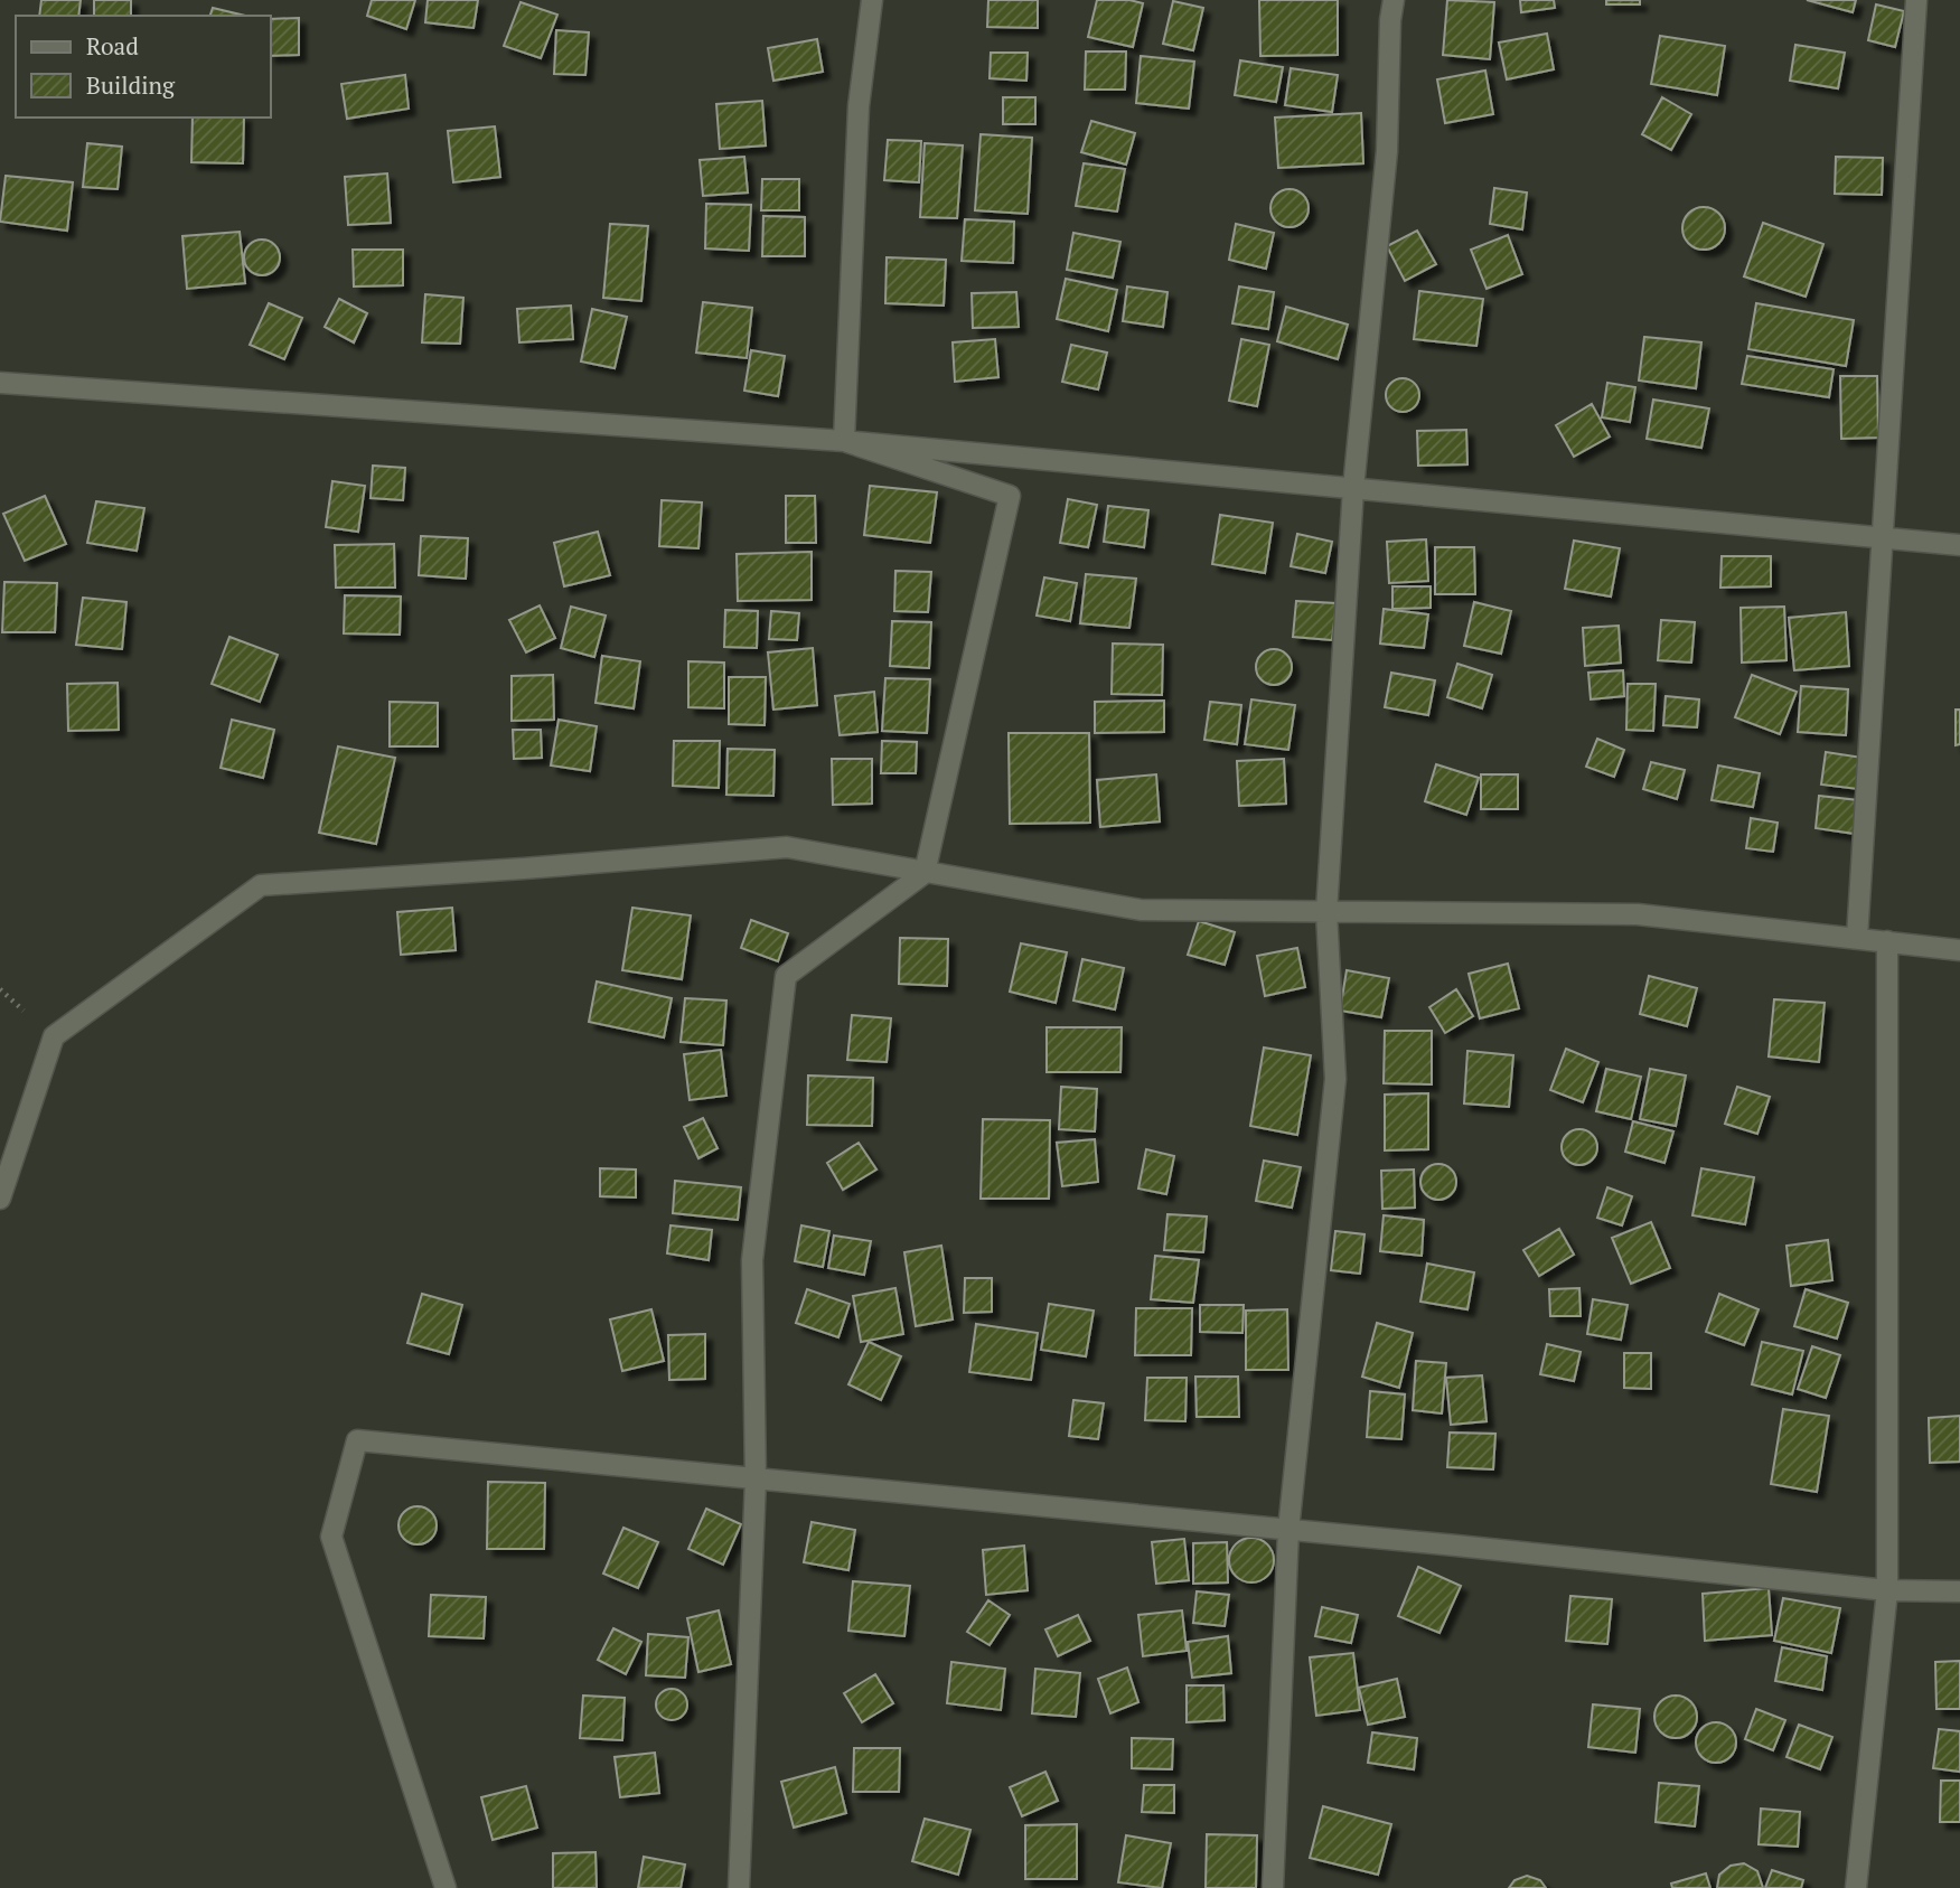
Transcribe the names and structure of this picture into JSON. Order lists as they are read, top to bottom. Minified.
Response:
{"legend":["Road","Building"]}
